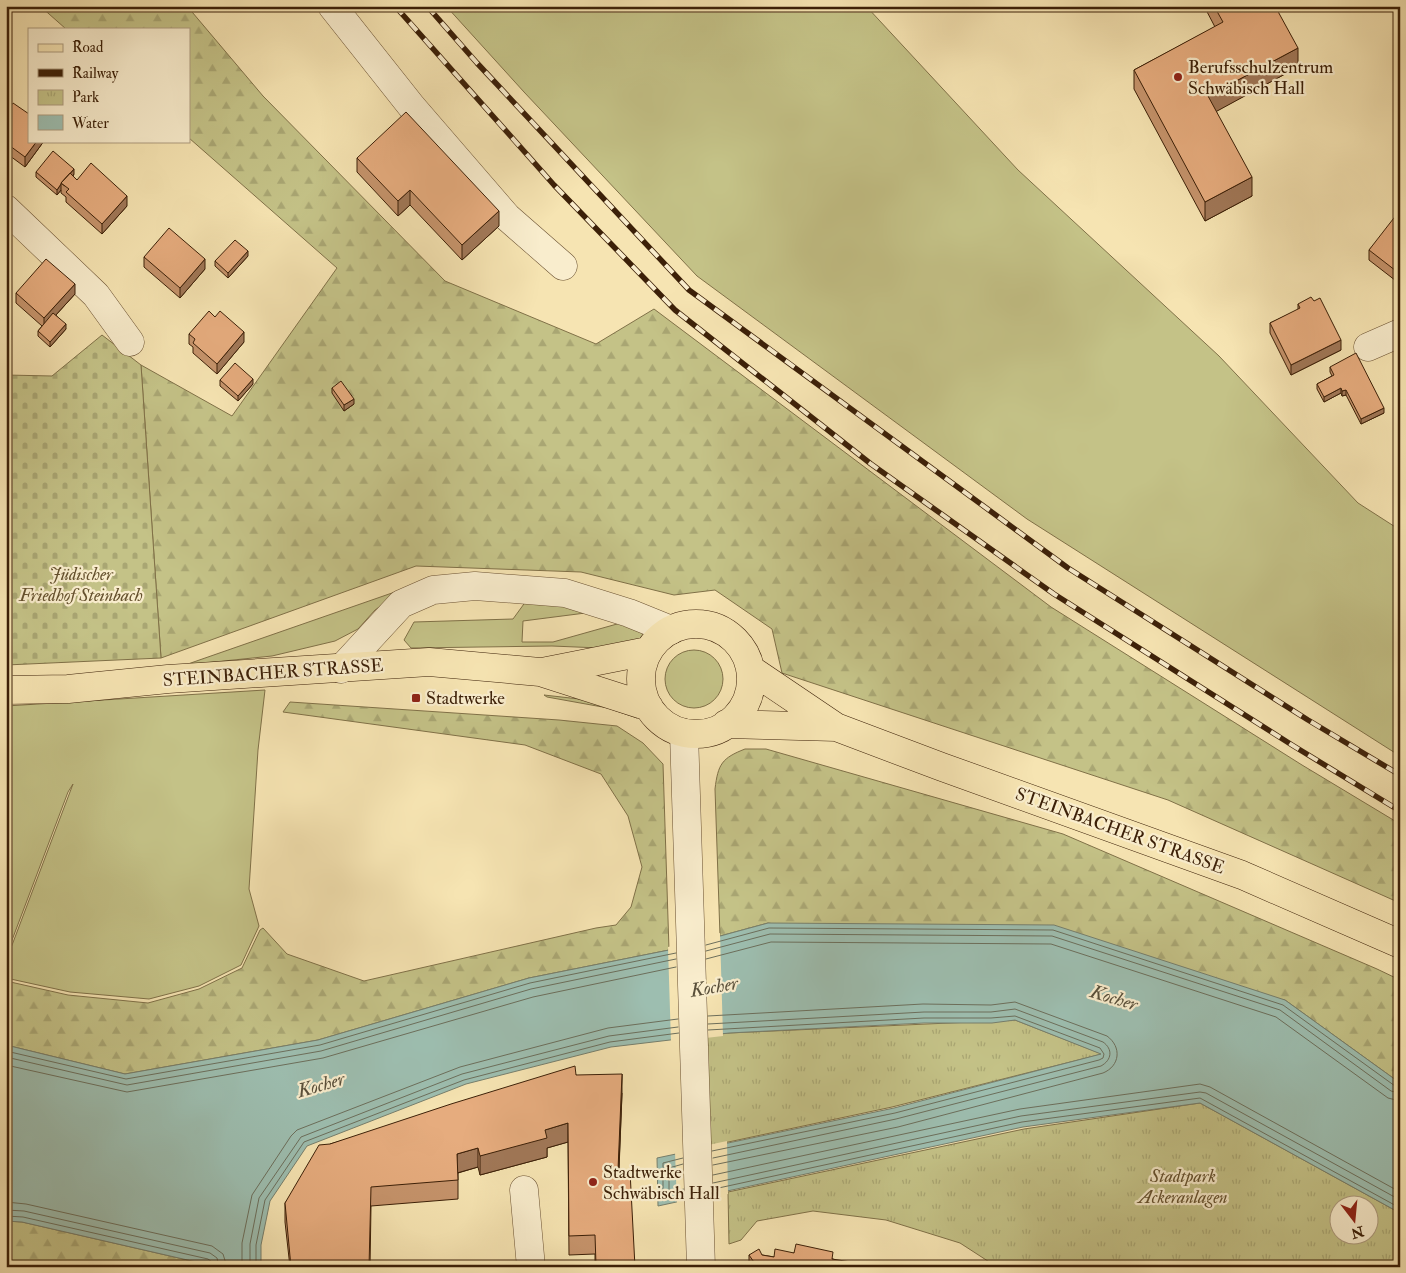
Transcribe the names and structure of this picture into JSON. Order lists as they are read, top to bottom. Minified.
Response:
{"streets":{"main road":["STEINBACHER STRASSE"]},"water":["Kocher"],"parks":["Jüdischer Friedhof Steinbach","Stadtpark Ackeranlagen"],"places":{"other":["Berufsschulzentrum Schwäbisch Hall","Stadtwerke Schwäbisch Hall"],"transit":["Stadtwerke"]},"legend":["Road","Railway","Park","Water"],"north":"bottom"}
